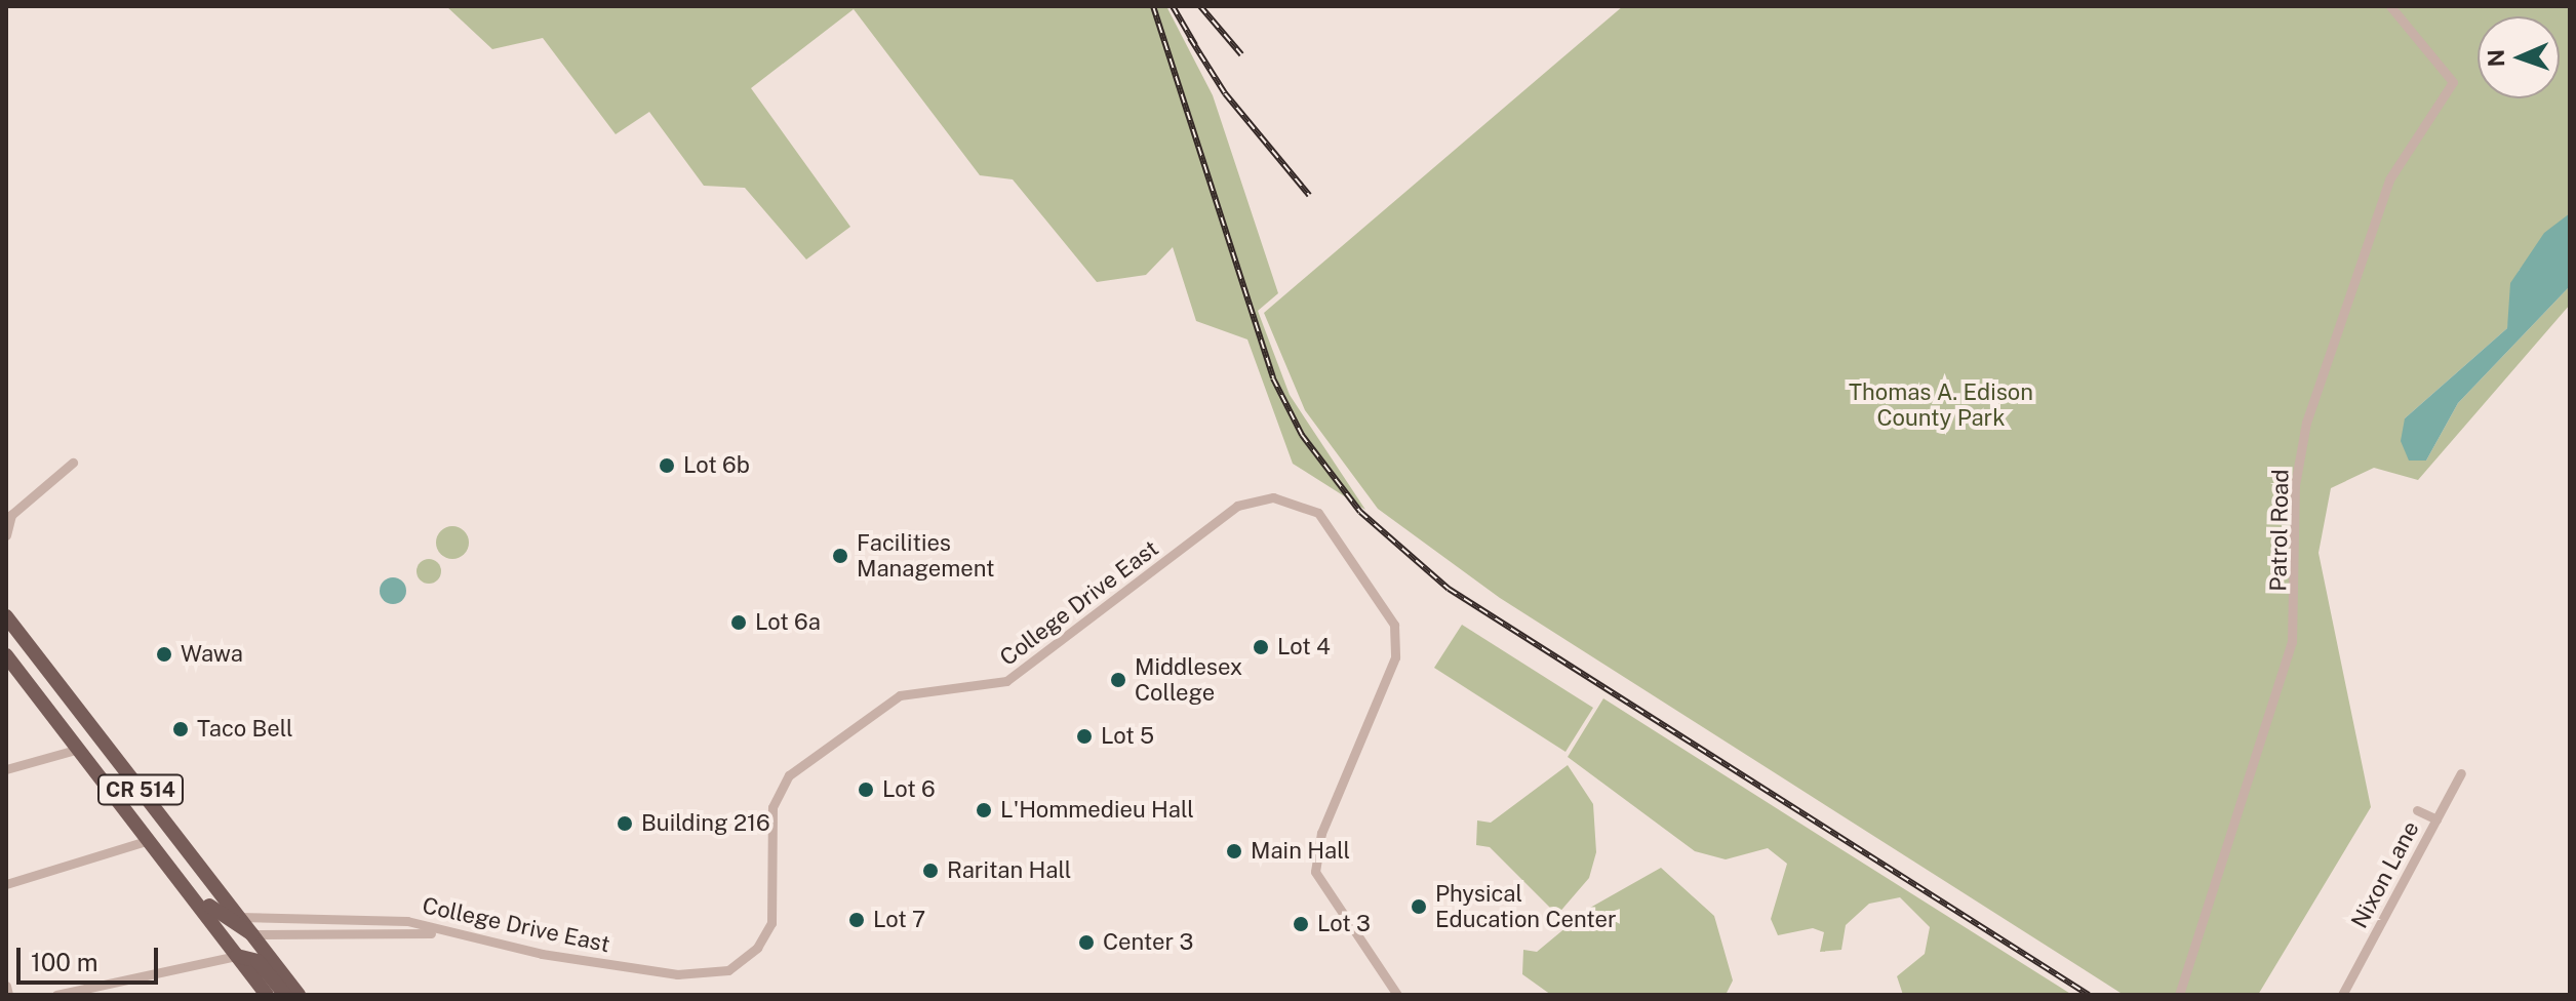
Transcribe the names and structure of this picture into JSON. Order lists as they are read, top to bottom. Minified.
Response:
{"streets":{"main road":["CR 514"],"street":["Patrol Road","College Drive East","Nixon Lane"]},"crossings":[["College Drive East","CR 514"]],"parks":["Thomas A. Edison County Park"],"places":["Lot 6b","Facilities Management","Lot 6a","Lot 4","Wawa","Middlesex College","Taco Bell","Lot 5","Lot 6","L'Hommedieu Hall","Building 216","Main Hall","Raritan Hall","Physical Education Center","Lot 7","Lot 3","Center 3"],"scale_bar":"100 m","north":"left"}
